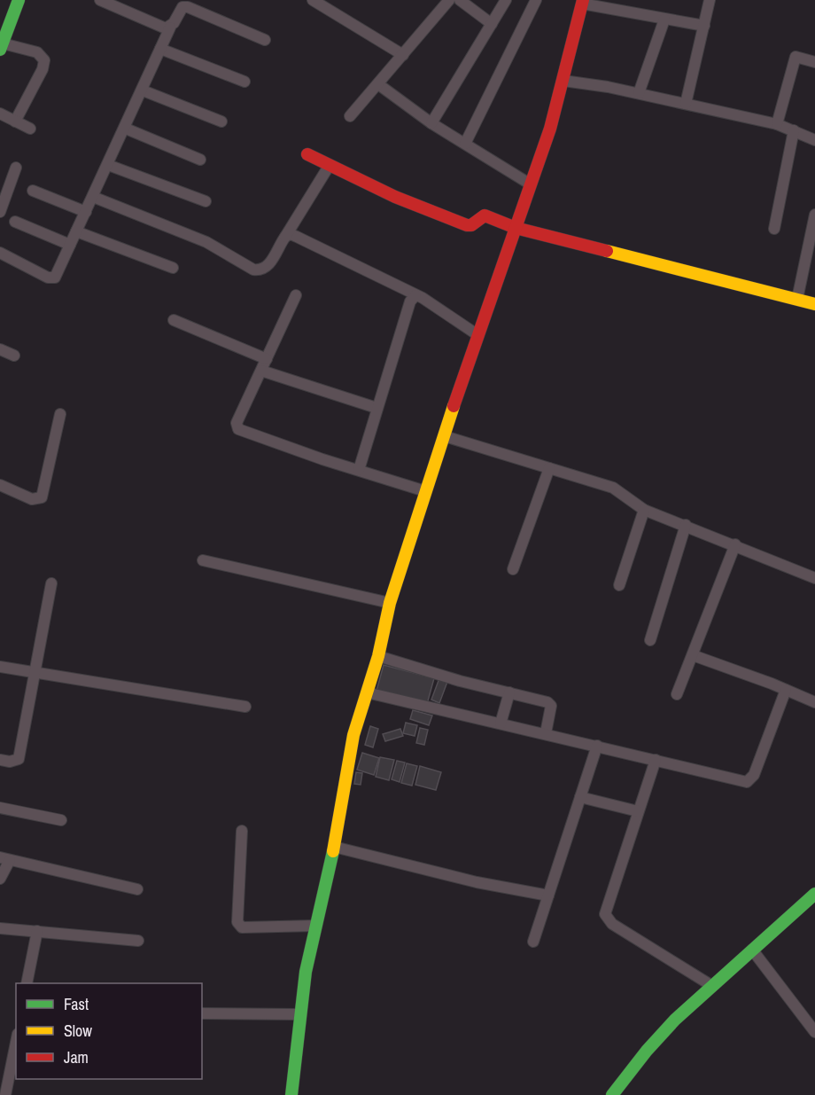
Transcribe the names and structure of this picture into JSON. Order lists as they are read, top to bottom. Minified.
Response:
{"legend":["Fast","Slow","Jam"]}
